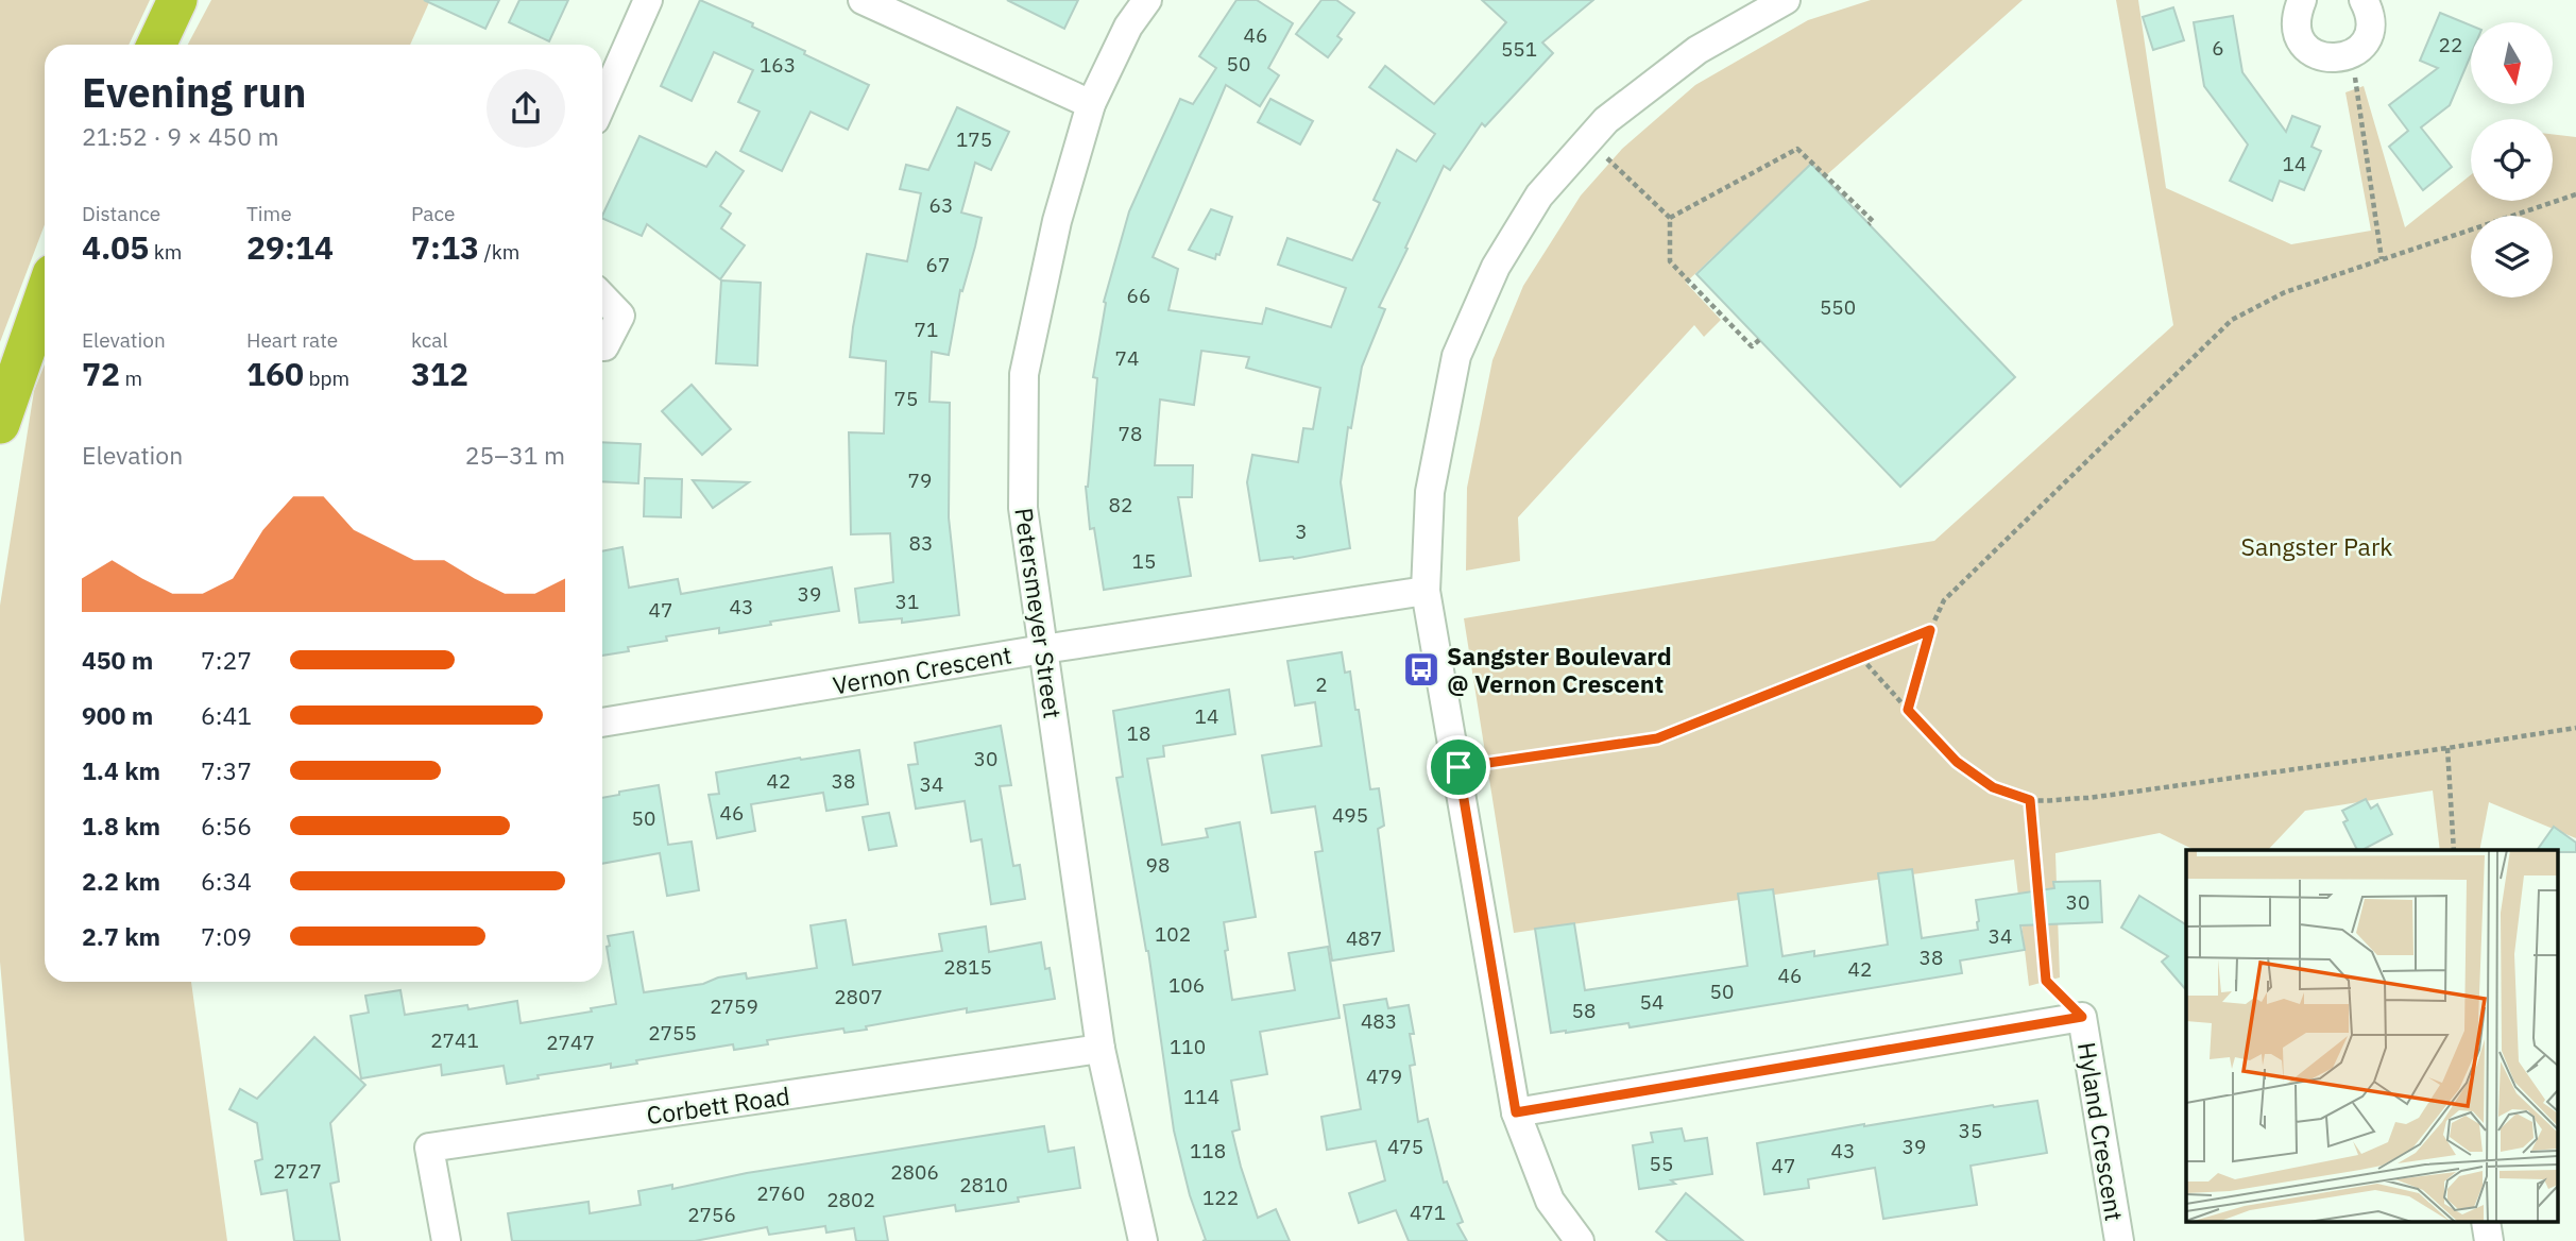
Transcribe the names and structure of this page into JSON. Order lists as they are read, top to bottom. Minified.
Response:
{"streets":{"street":["Petersmeyer Street","Vernon Crescent","Corbett Road","Hyland Crescent"]},"crossings":[["Petersmeyer Street","Vernon Crescent"],["Petersmeyer Street","Corbett Road"]],"parks":["Sangster Park"],"places":{"bus stop":["Sangster Boulevard @ Vernon Crescent"]},"house_numbers":["46","22","6","551","50","163","175","14","63","67","66","550","71","74","75","78","79","82","3","83","15","39","31","43","47","2","14","18","30","42","38","34","46","495","50","98","30","102","34","487","38","2815","42","46","106","50","2807","54","2759","58","483","2755","2741","2747","110","479","114","35","475","39","118","43","55","47","2727","2806","2810","2760","122","2802","471","2756"],"north":"bottom","page":{"heading":["Evening run","21:52 · 9 × 450 m"],"stats":[["Distance","4.05 km"],["Time","29:14"],["Pace","7:13 /km"],["Elevation","72 m"],["Heart rate","160 bpm"],["kcal","312"]],"chart":["Elevation","25–31 m"],"list":[{"name":"450 m","note":"7:27"},{"name":"900 m","note":"6:41"},{"name":"1.4 km","note":"7:37"},{"name":"1.8 km","note":"6:56"},{"name":"2.2 km","note":"6:34"},{"name":"2.7 km","note":"7:09"}]}}
